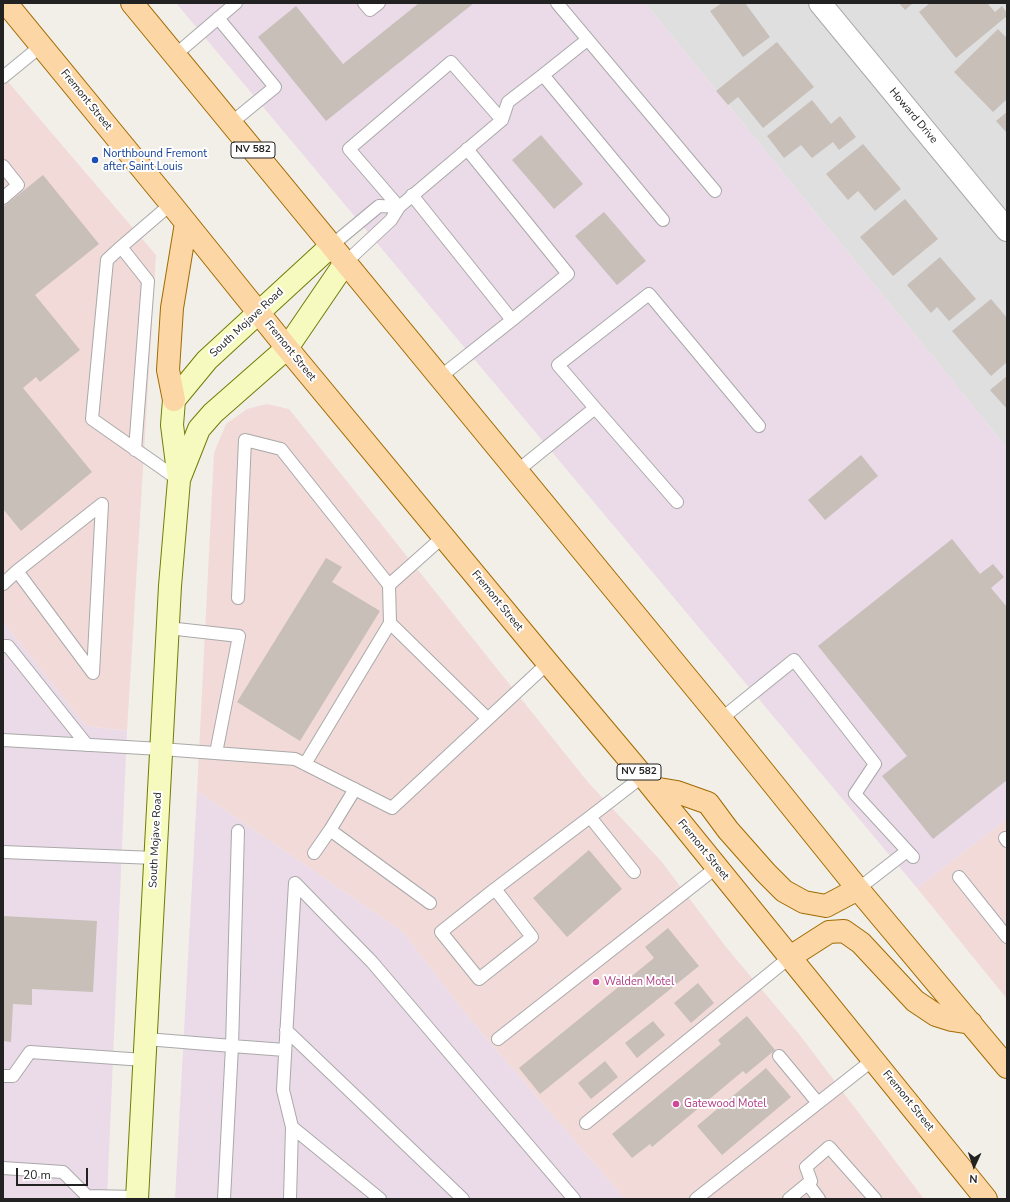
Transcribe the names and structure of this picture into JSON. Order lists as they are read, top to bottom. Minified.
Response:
{"streets":{"main road":["Fremont Street","NV 582"],"street":["Howard Drive","South Mojave Road"]},"crossings":[["Fremont Street","South Mojave Road"],["NV 582","South Mojave Road"]],"places":["Northbound Fremont after Saint Louis","Walden Motel","Gatewood Motel"],"scale_bar":"20 m","north":"bottom"}
